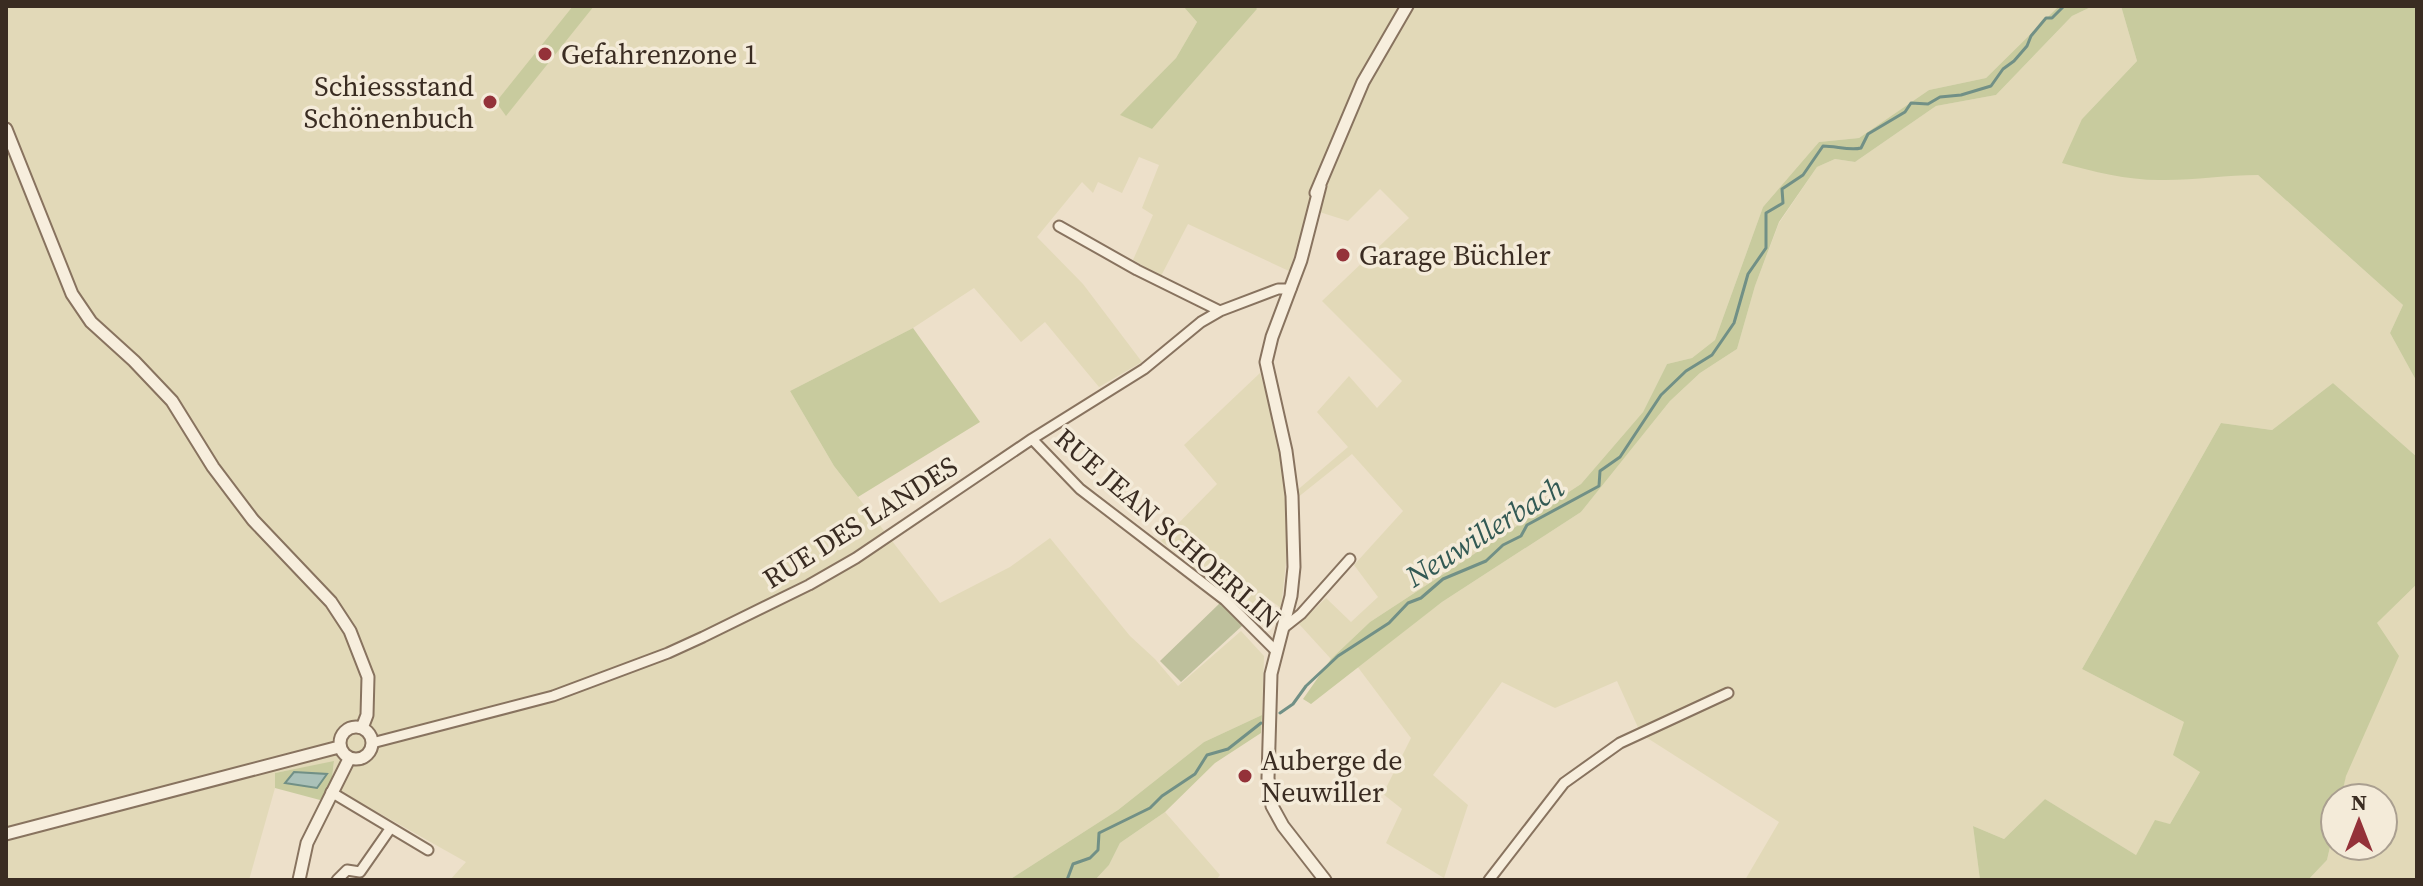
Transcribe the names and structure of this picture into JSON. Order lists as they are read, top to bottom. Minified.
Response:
{"streets":{"street":["RUE DES LANDES","RUE JEAN SCHOERLIN"]},"crossings":[["RUE DES LANDES","RUE JEAN SCHOERLIN"]],"water":["Neuwillerbach"],"places":["Gefahrenzone 1","Schiessstand Schönenbuch","Garage Büchler","Auberge de Neuwiller"],"north":"top"}
